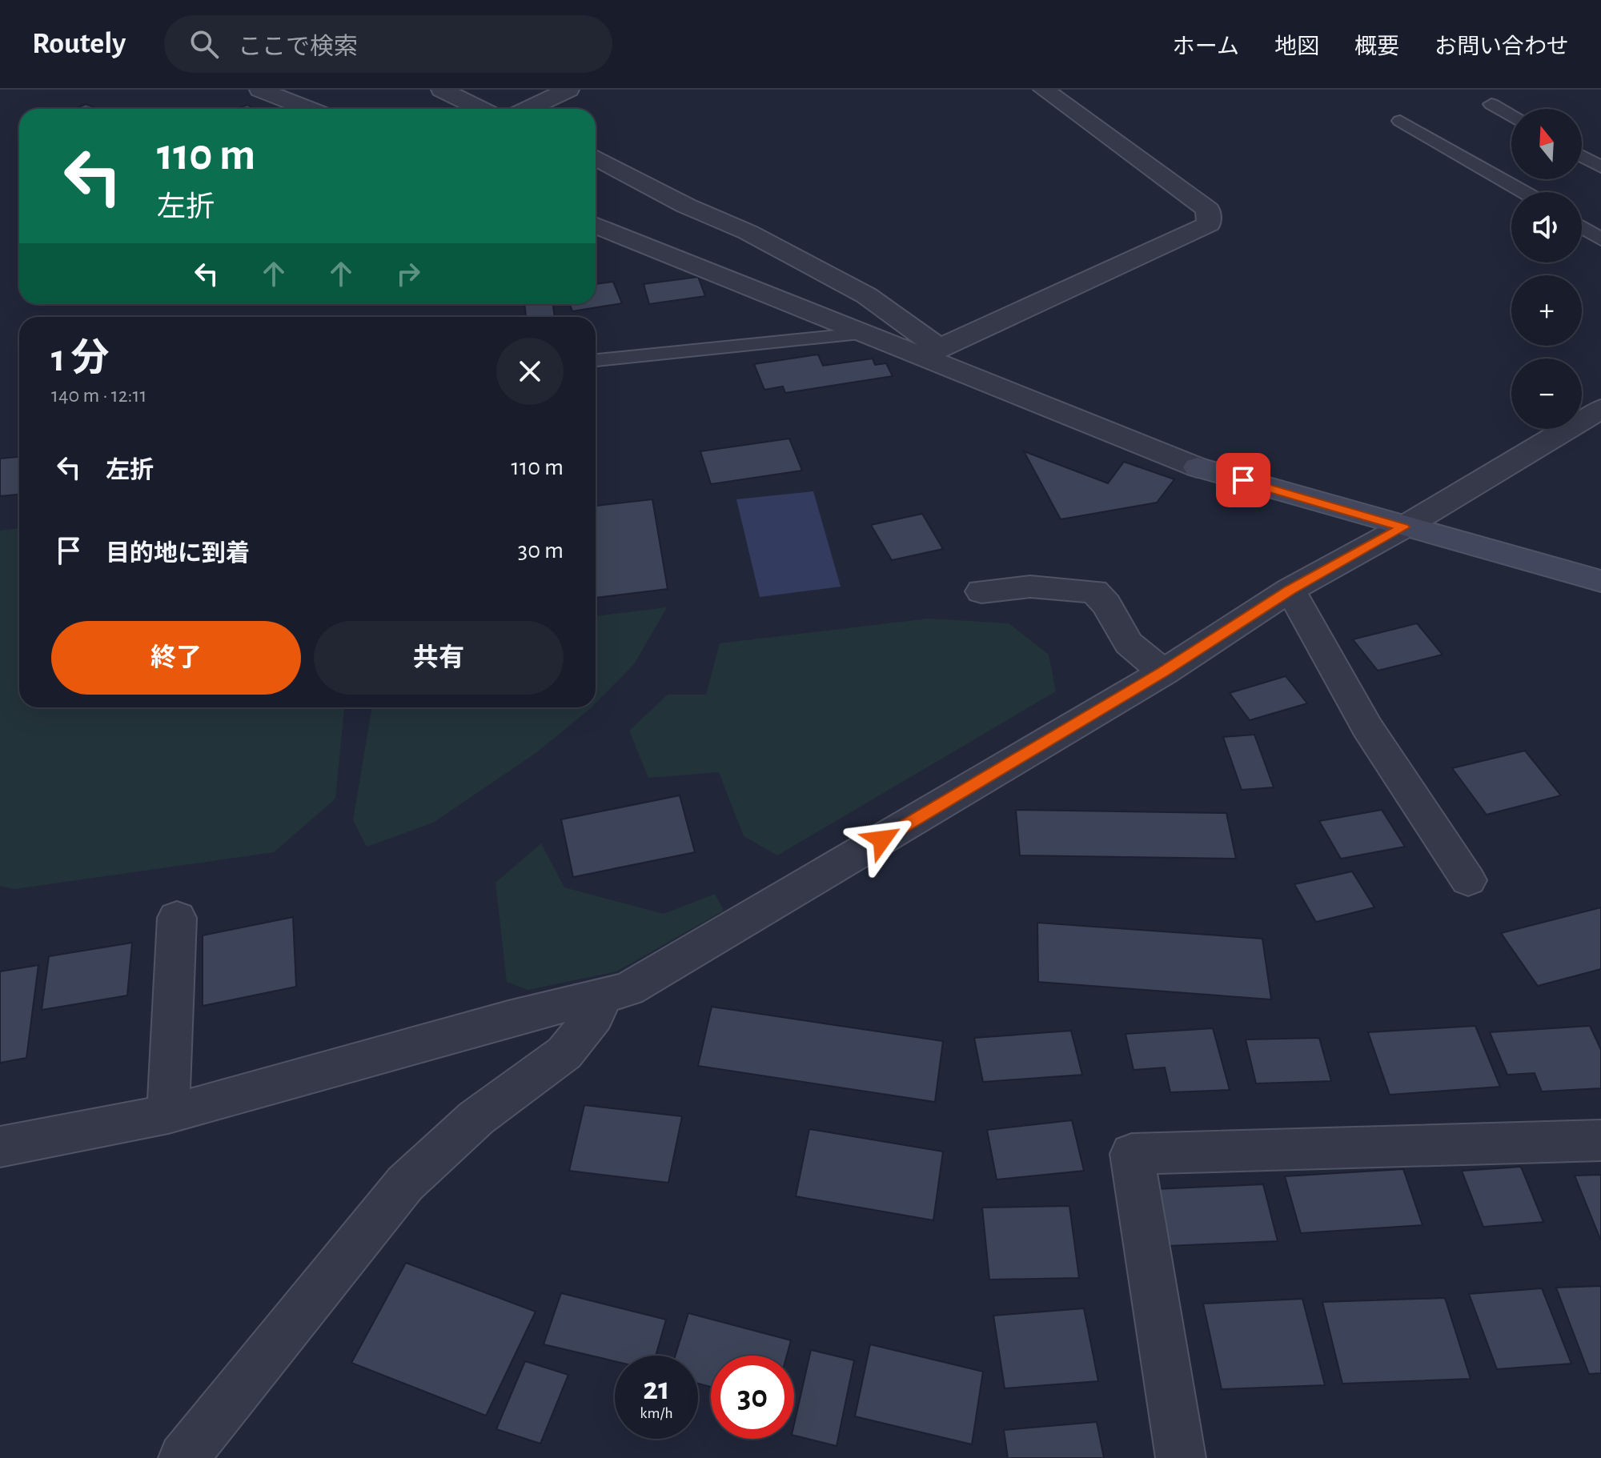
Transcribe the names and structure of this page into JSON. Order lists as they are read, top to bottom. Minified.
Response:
{"north":"top","page":{"header":"Routely","search":"ここで検索","nav":["ホーム","地図","概要","お問い合わせ"],"map_buttons":["+","−"],"turn":["110 m","左折"],"heading":["1 分","140 m · 12:11"],"list":[{"name":"左折","value":"110 m"},{"name":"目的地に到着","value":"30 m"}],"buttons":["終了","共有"],"speed":"21 km/h","limit":"30"}}
